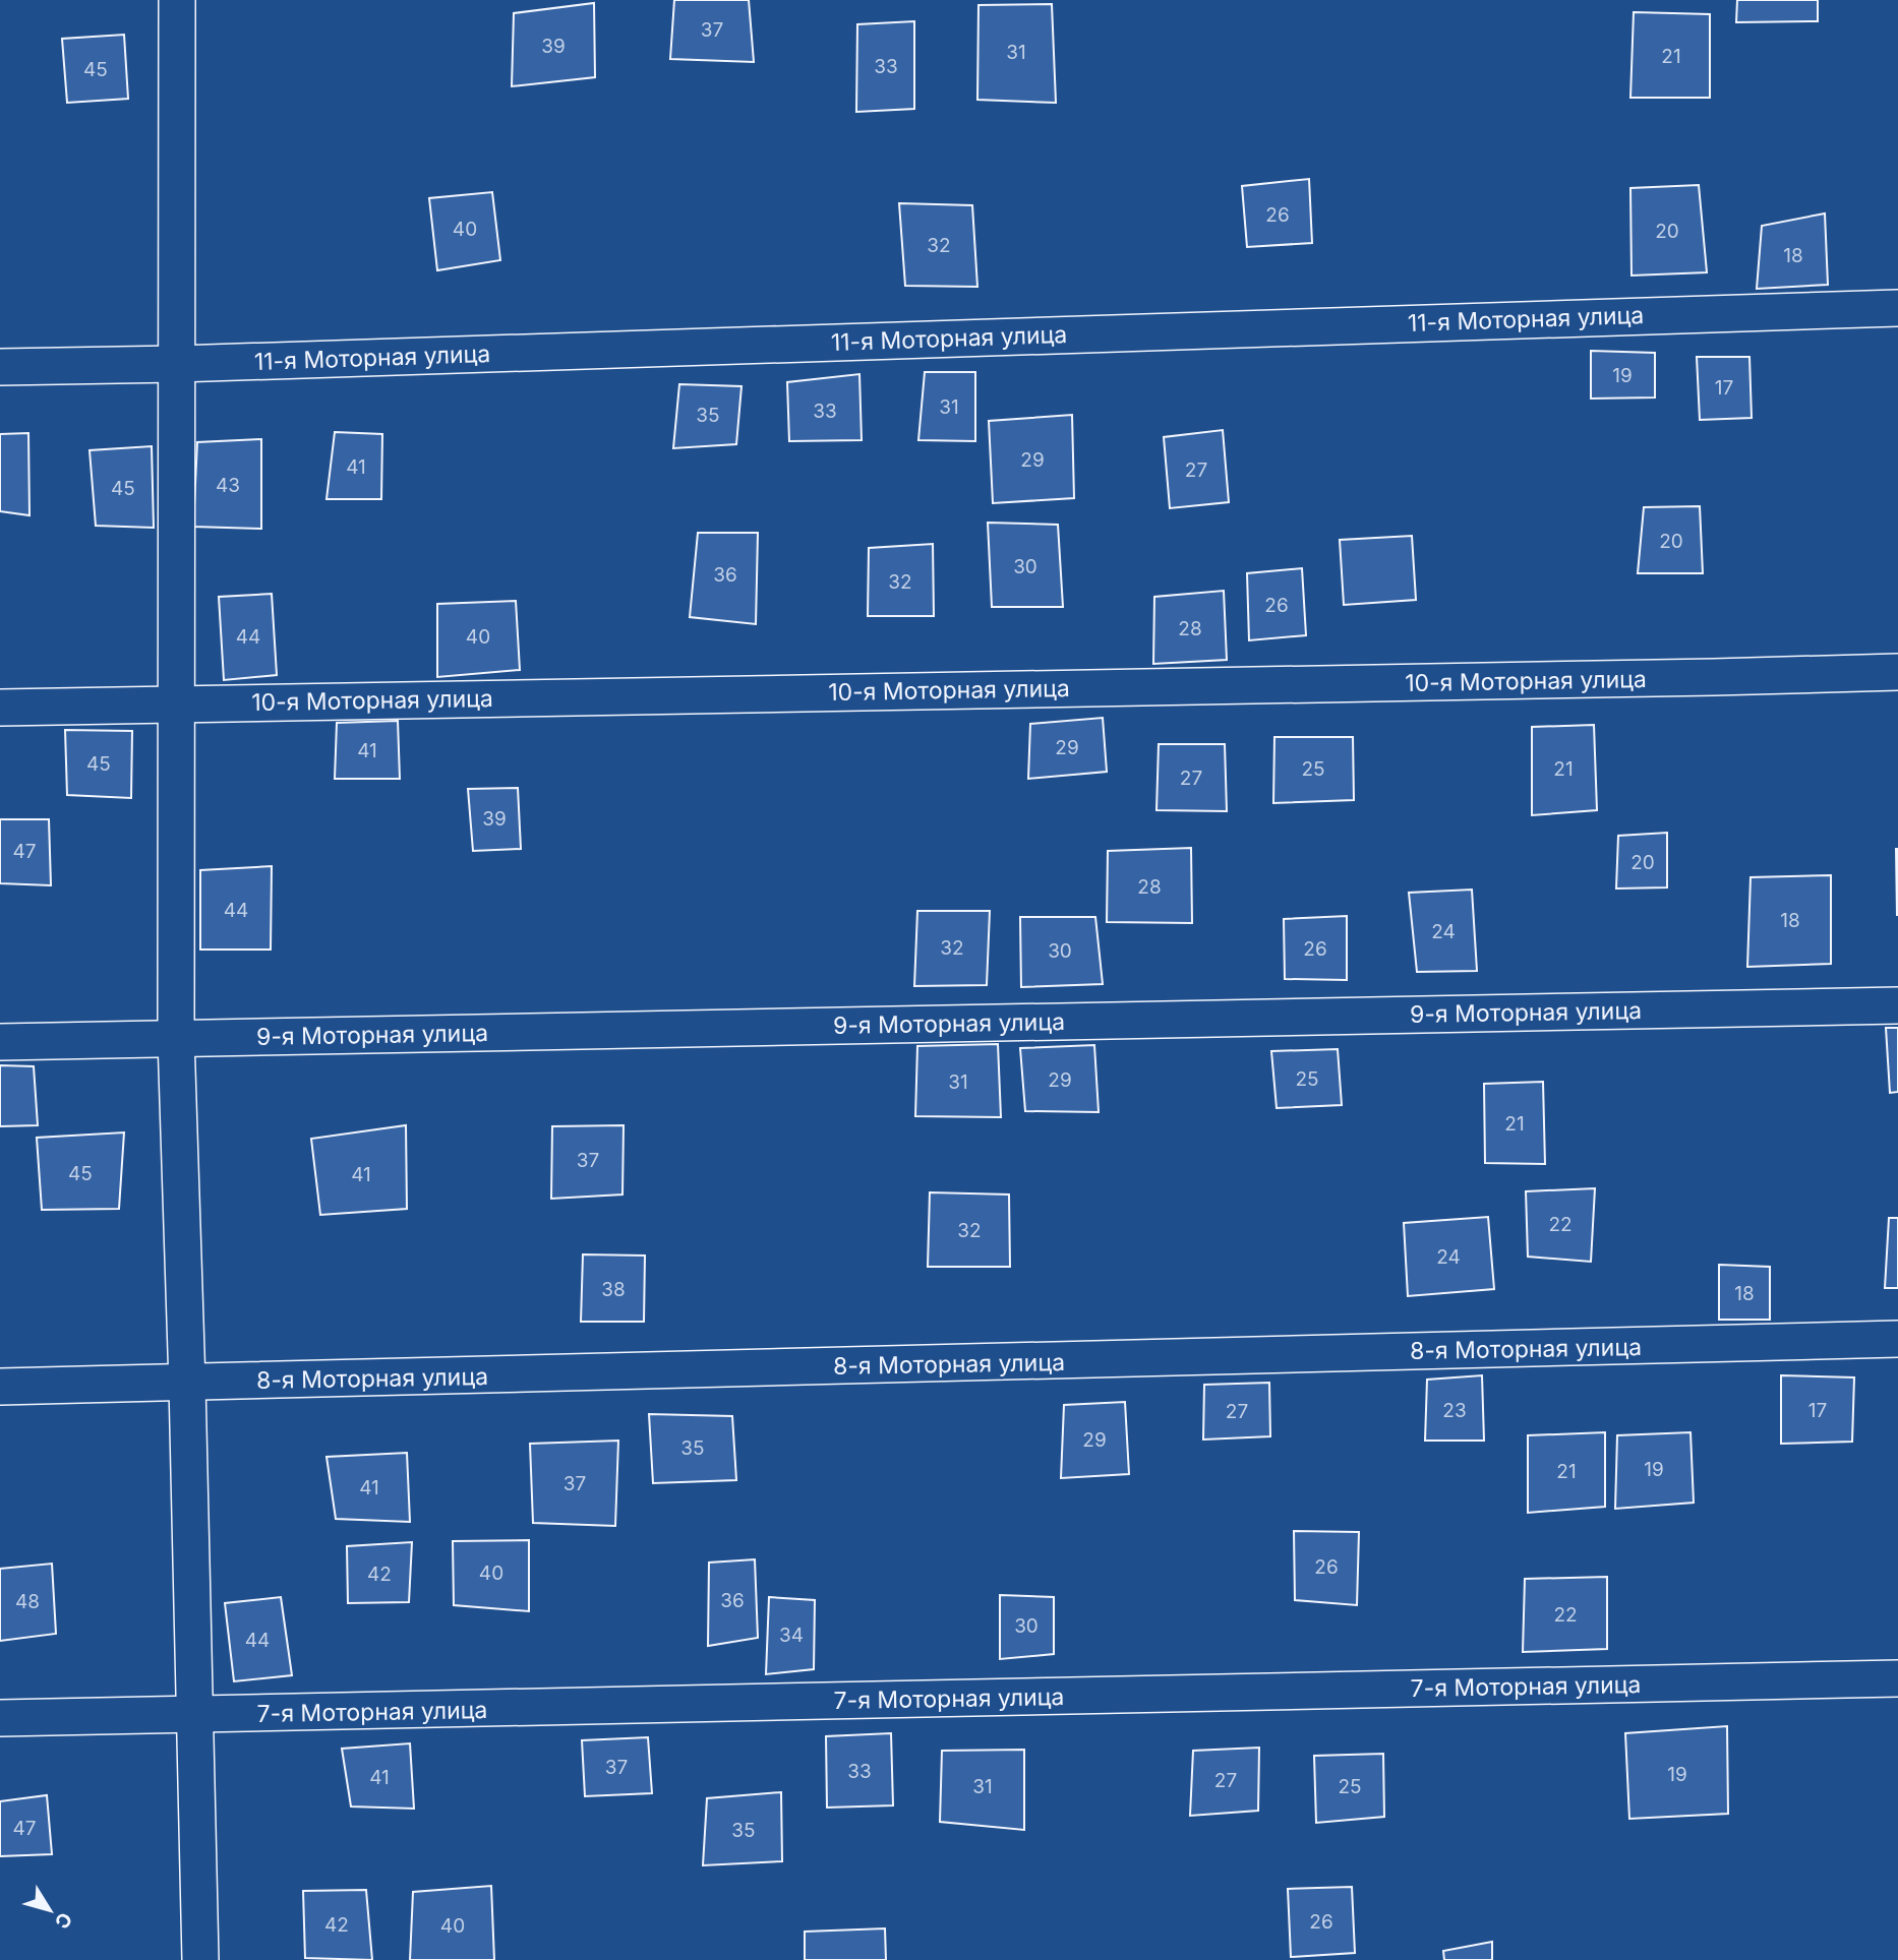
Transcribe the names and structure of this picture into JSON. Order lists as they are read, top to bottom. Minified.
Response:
{"streets":{"street":["11-я Моторная улица","10-я Моторная улица","9-я Моторная улица","8-я Моторная улица","7-я Моторная улица"]},"house_numbers":["37","39","31","21","33","45","26","40","20","32","18","19","17","31","33","35","29","41","27","43","45","20","30","36","32","26","28","44","40","29","41","45","25","21","27","39","47","20","28","44","18","24","32","26","30","25","29","31","21","37","45","41","22","32","24","38","18","23","17","27","29","35","19","21","37","41","26","40","42","36","48","22","30","34","44","37","33","19","41","27","31","25","47","35","26","42","40"],"north":"bottom right"}
